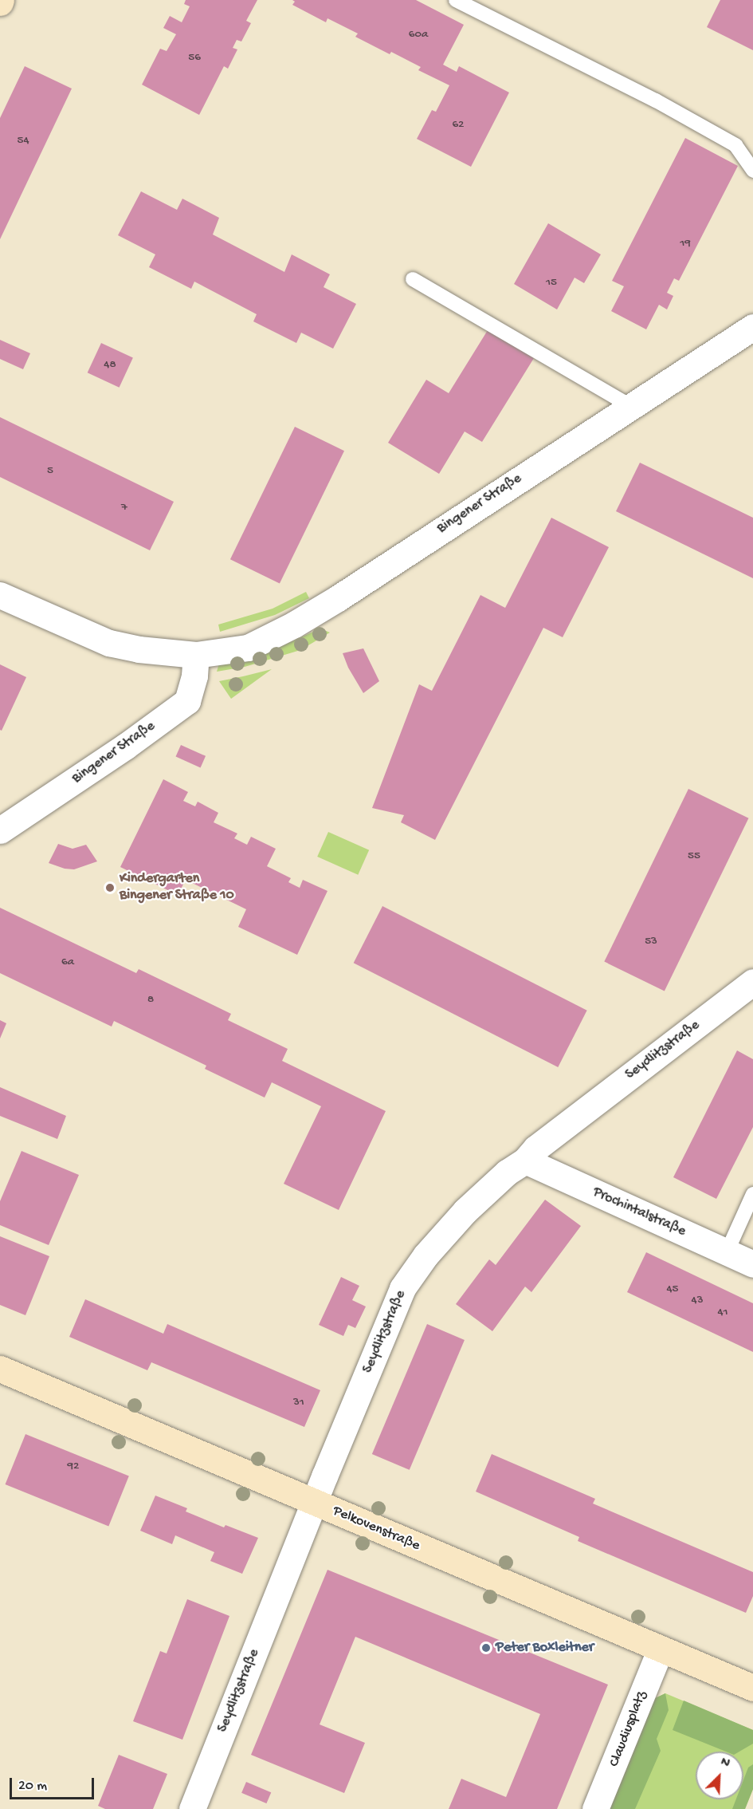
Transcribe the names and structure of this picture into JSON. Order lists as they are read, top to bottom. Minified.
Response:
{"streets":{"street":["Bingener Straße","Seydlitzstraße","Prochintalstraße","Pelkovenstraße","Claudiusplatz"]},"crossings":[["Seydlitzstraße","Prochintalstraße"],["Seydlitzstraße","Pelkovenstraße"],["Pelkovenstraße","Claudiusplatz"]],"places":["Kindergarten Bingener Straße 10","Peter Boxleitner"],"house_numbers":["60a","56","62","54","19","15","48","5","7","55","53","6a","8","45","43","41","31","92"],"scale_bar":"20 m","north":"top right"}
